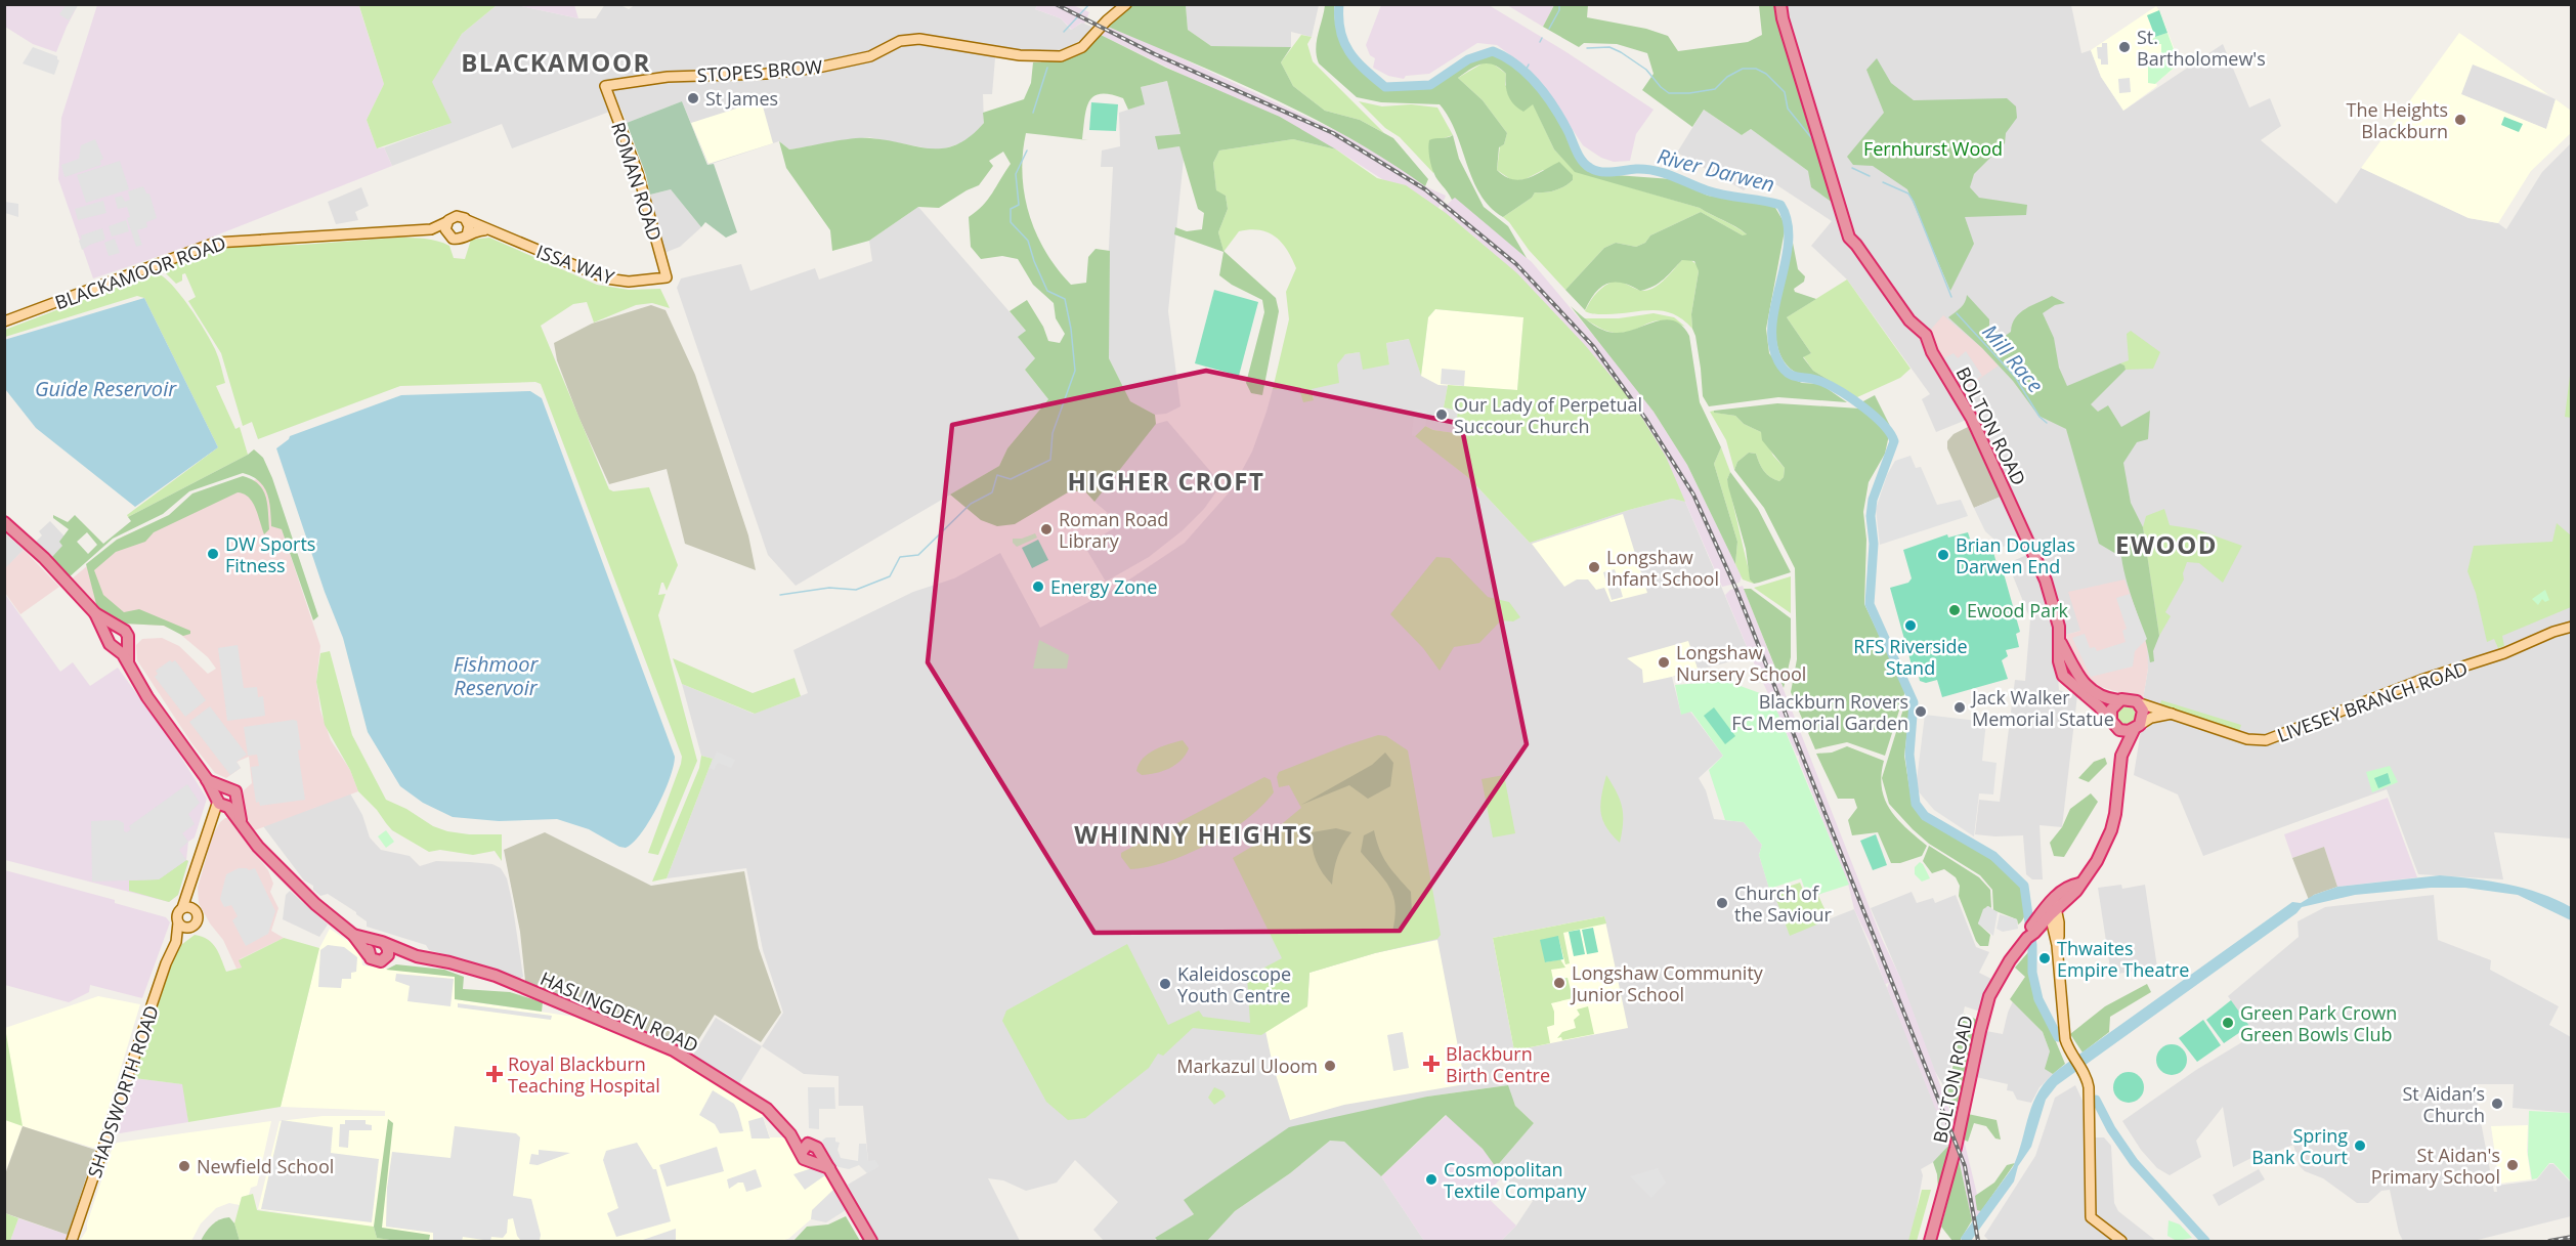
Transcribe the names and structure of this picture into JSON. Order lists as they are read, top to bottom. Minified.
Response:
{"streets":{"highway":["BOLTON ROAD","HASLINGDEN ROAD"],"main road":["STOPES BROW","ROMAN ROAD","ISSA WAY","BLACKAMOOR ROAD","LIVESEY BRANCH ROAD","SHADSWORTH ROAD"]},"crossings":[["STOPES BROW","ROMAN ROAD"],["ROMAN ROAD","ISSA WAY"],["HASLINGDEN ROAD","SHADSWORTH ROAD"]],"districts":["BLACKAMOOR","HIGHER CROFT","EWOOD","WHINNY HEIGHTS"],"water":["River Darwen","Mill Race","Guide Reservoir","Fishmoor Reservoir"],"parks":["Fernhurst Wood"],"places":{"other":["St. Bartholomew's","St James","The Heights Blackburn","Our Lady of Perpetual Succour Church","Roman Road Library","DW Sports Fitness","Brian Douglas Darwen End","Longshaw Infant School","Energy Zone","Ewood Park","RFS Riverside Stand","Longshaw Nursery School","Jack Walker Memorial Statue","Blackburn Rovers FC Memorial Garden","Church of the Saviour","Thwaites Empire Theatre","Longshaw Community Junior School","Kaleidoscope Youth Centre","Green Park Crown Green Bowls Club","Markazul Uloom","St Aidan’s Church","Spring Bank Court","St Aidan's Primary School","Newfield School","Cosmopolitan Textile Company"],"health":["Blackburn Birth Centre","Royal Blackburn Teaching Hospital"]}}
